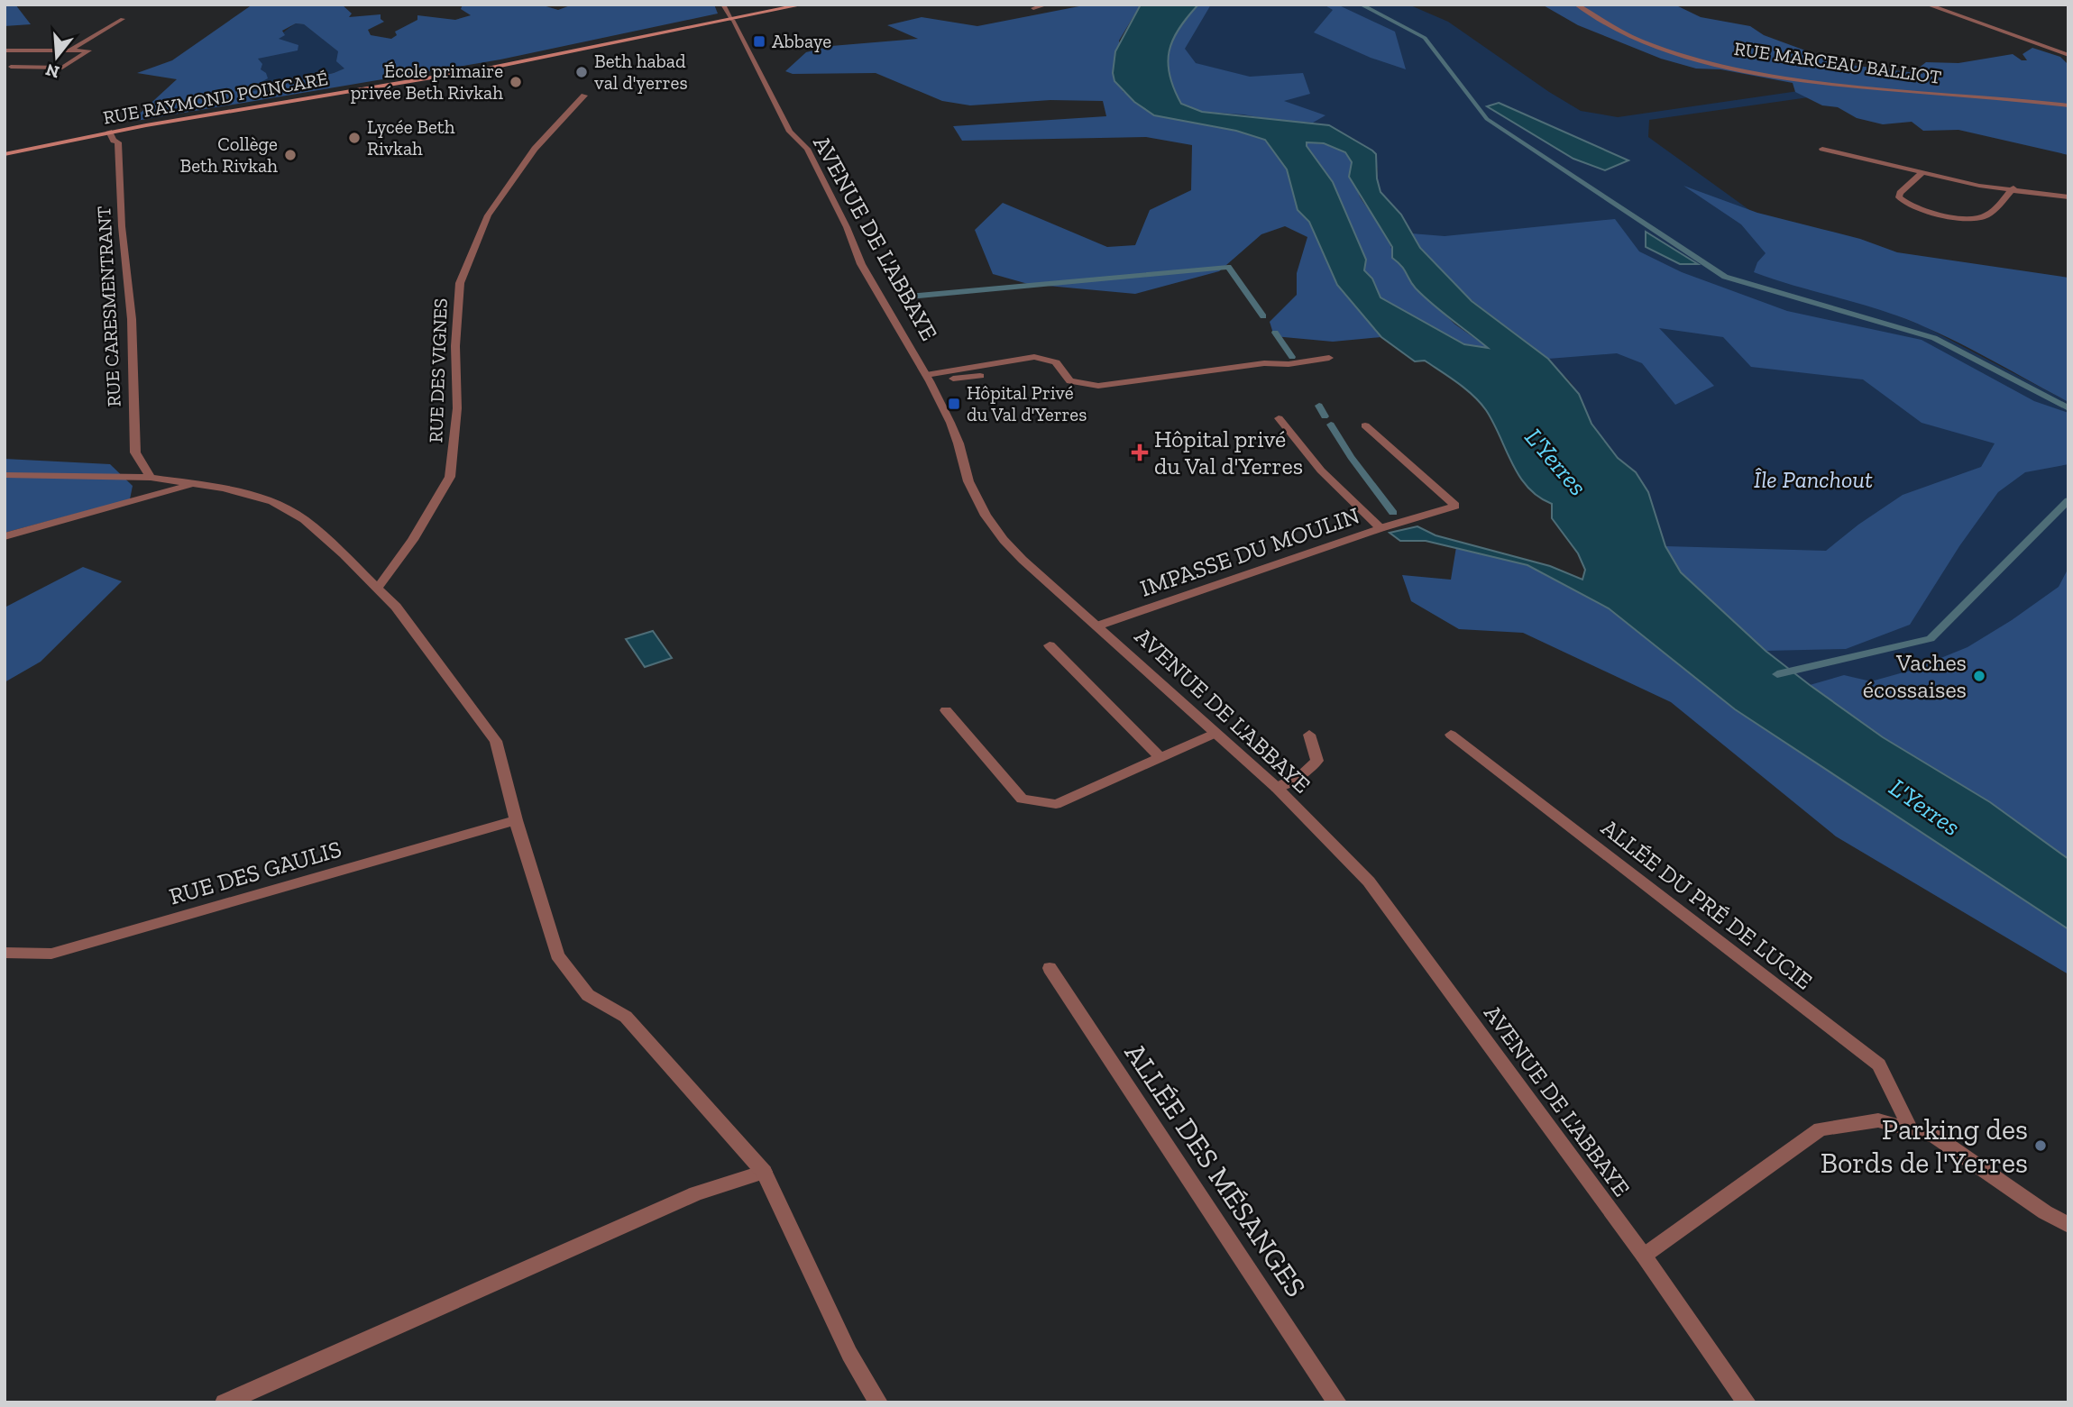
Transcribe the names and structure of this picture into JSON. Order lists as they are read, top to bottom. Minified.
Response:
{"streets":{"main road":["RUE RAYMOND POINCARÉ"],"street":["RUE MARCEAU BALLIOT","AVENUE DE L'ABBAYE","RUE CARESMENTRANT","RUE DES VIGNES","IMPASSE DU MOULIN","RUE DES GAULIS","ALLÉE DU PRÉ DE LUCIE","ALLÉE DES MÉSANGES"]},"crossings":[["RUE RAYMOND POINCARÉ","AVENUE DE L'ABBAYE"],["RUE RAYMOND POINCARÉ","RUE CARESMENTRANT"],["AVENUE DE L'ABBAYE","IMPASSE DU MOULIN"]],"water":["L'Yerres"],"parks":["Île Panchout"],"places":{"transit":["Abbaye","Hôpital Privé du Val d'Yerres"],"other":["Beth habad val d'yerres","École primaire privée Beth Rivkah","Lycée Beth Rivkah","Collège Beth Rivkah","Vaches écossaises","Parking des Bords de l'Yerres"],"health":["Hôpital privé du Val d'Yerres"]},"north":"bottom"}
